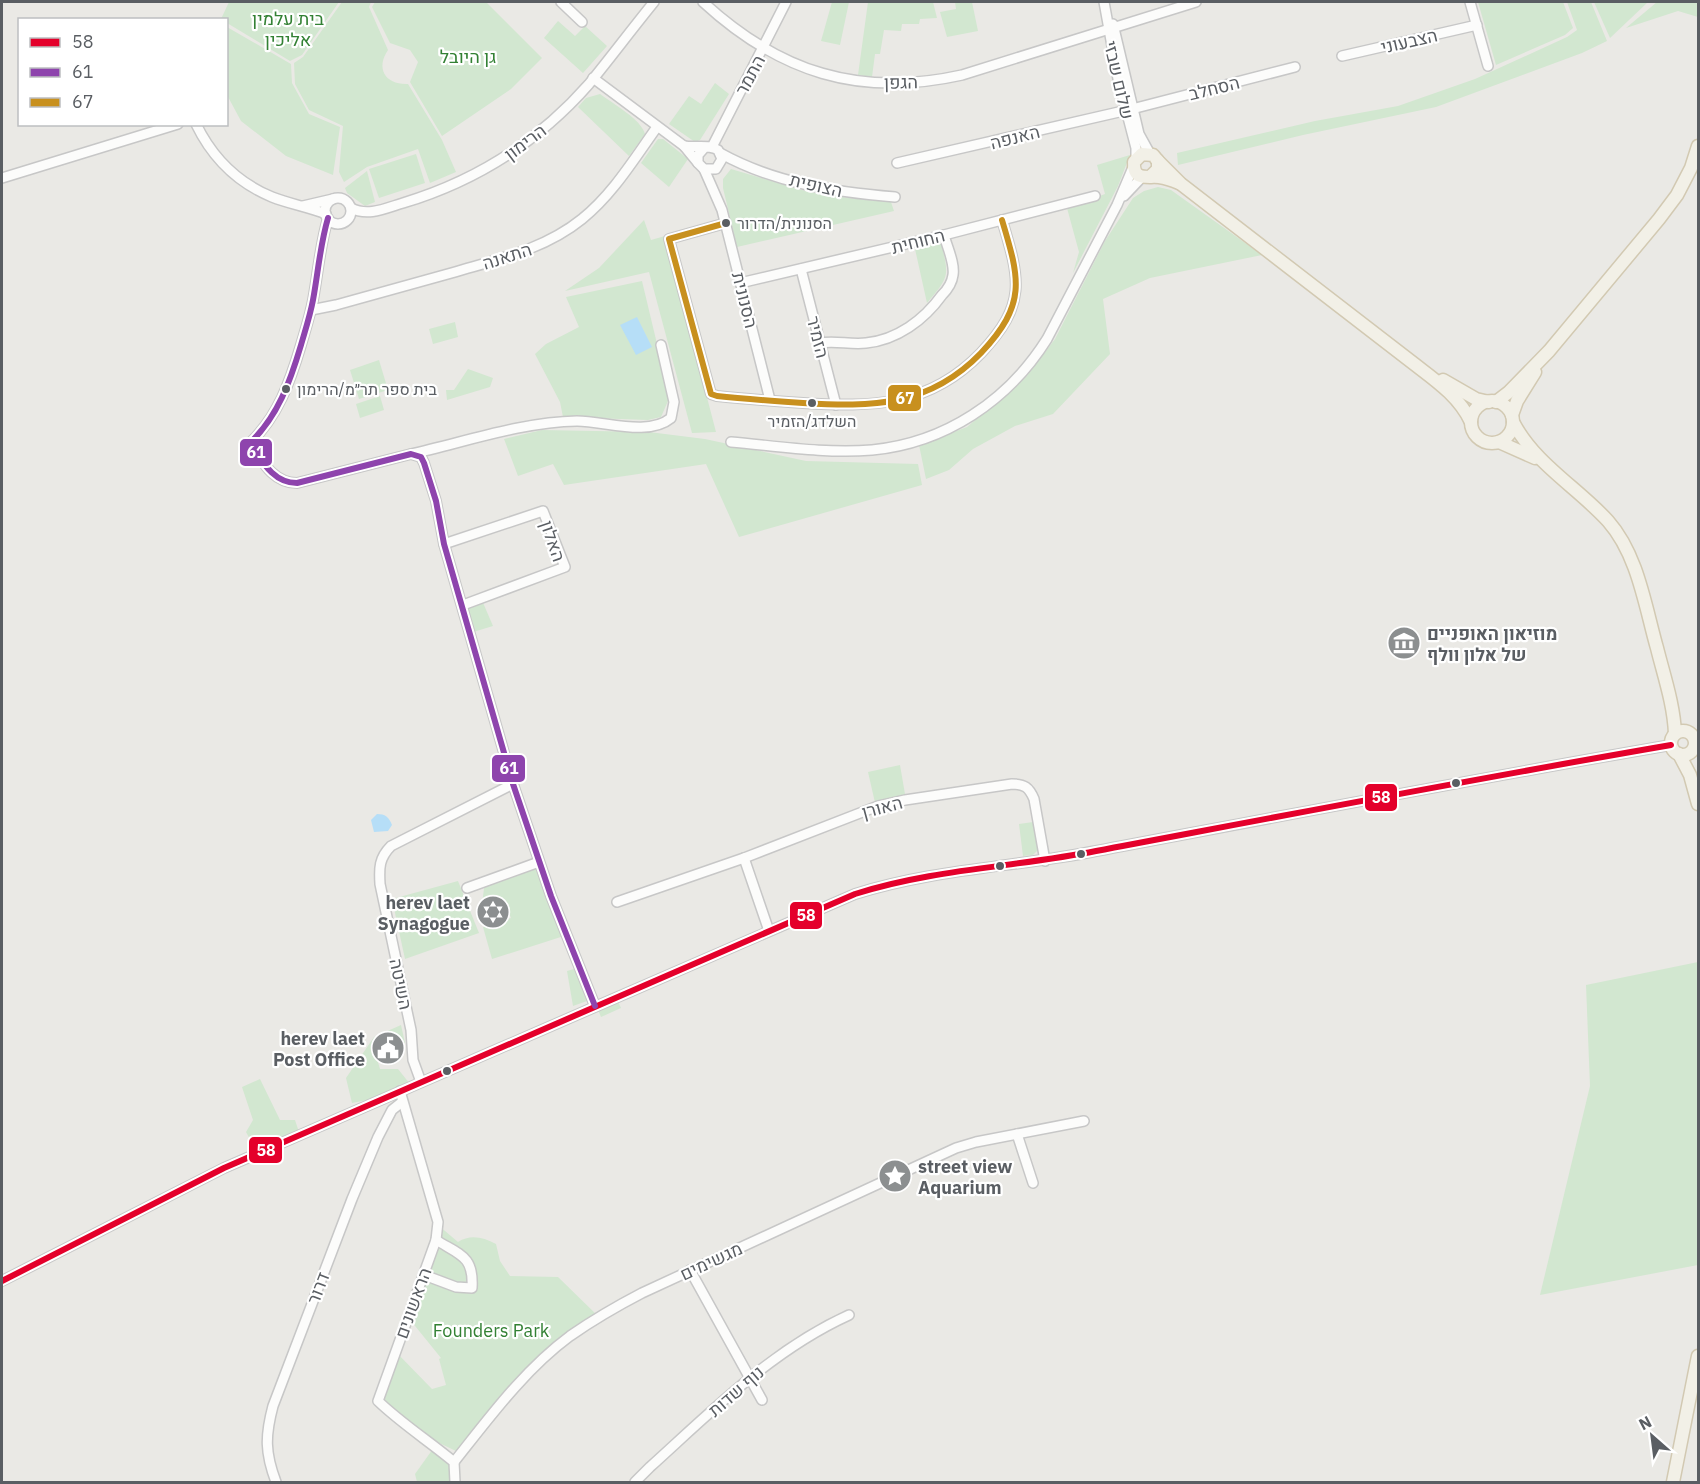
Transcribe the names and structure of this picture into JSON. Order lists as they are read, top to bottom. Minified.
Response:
{"streets":{"street":["הצבעוני","התמר","שלום שבזי","הגפן","הסחלב","האנפה","הרימון","הצופית","החוחית","התאנה","הסנונית","הזמיר","האלון","האורן","השיטה","מגשימים","דרור","הראשונים","נוף שדות"]},"crossings":[["התמר","הגפן"],["התמר","הצופית"],["התמר","הסנונית"],["שלום שבזי","הגפן"],["שלום שבזי","הסחלב"],["שלום שבזי","האנפה"],["הסחלב","האנפה"],["הצופית","הסנונית"],["החוחית","הסנונית"],["החוחית","הזמיר"],["מגשימים","הראשונים"],["דרור","הראשונים"]],"parks":["בית עלמין אליכין","גן היובל","Founders Park"],"places":{"other":["הסנונית/הדרור","בית ספר תר״מ/הרימון","השלדג/הזמיר"],"museum":["מוזיאון האופניים של אלון וולף"],"synagogue":["herev laet Synagogue"],"public building":["herev laet Post Office"],"place":["street view Aquarium"]},"lines":["transit line 61","transit line 67","transit line 58"],"legend":["58","61","67"],"north":"top left"}
